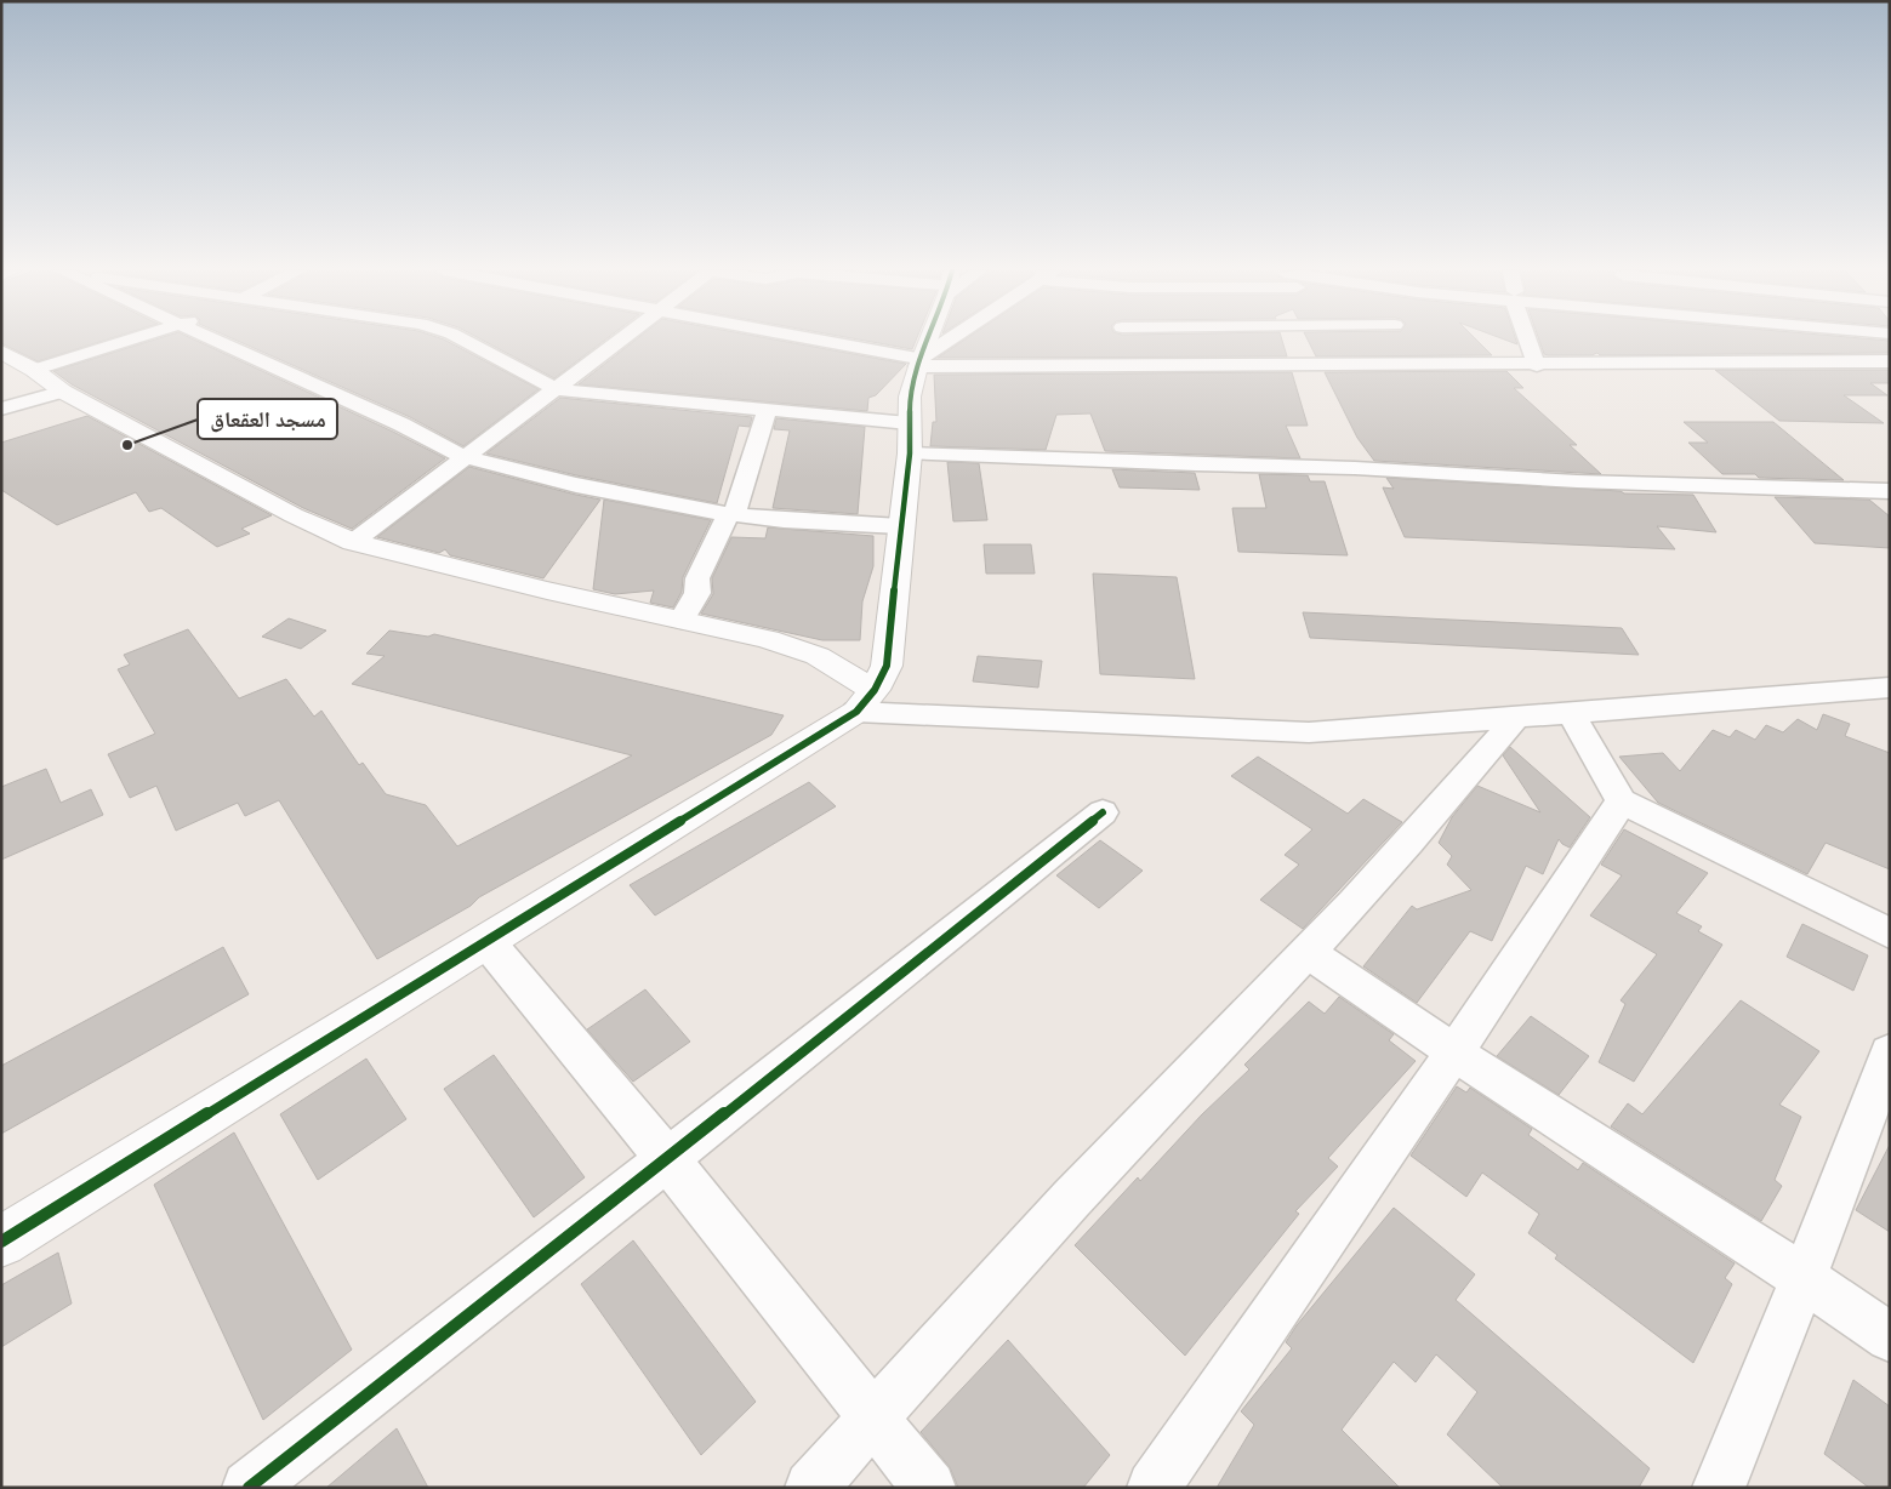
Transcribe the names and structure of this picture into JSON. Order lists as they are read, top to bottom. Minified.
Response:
{"places":["مسجد العقعاق"]}
